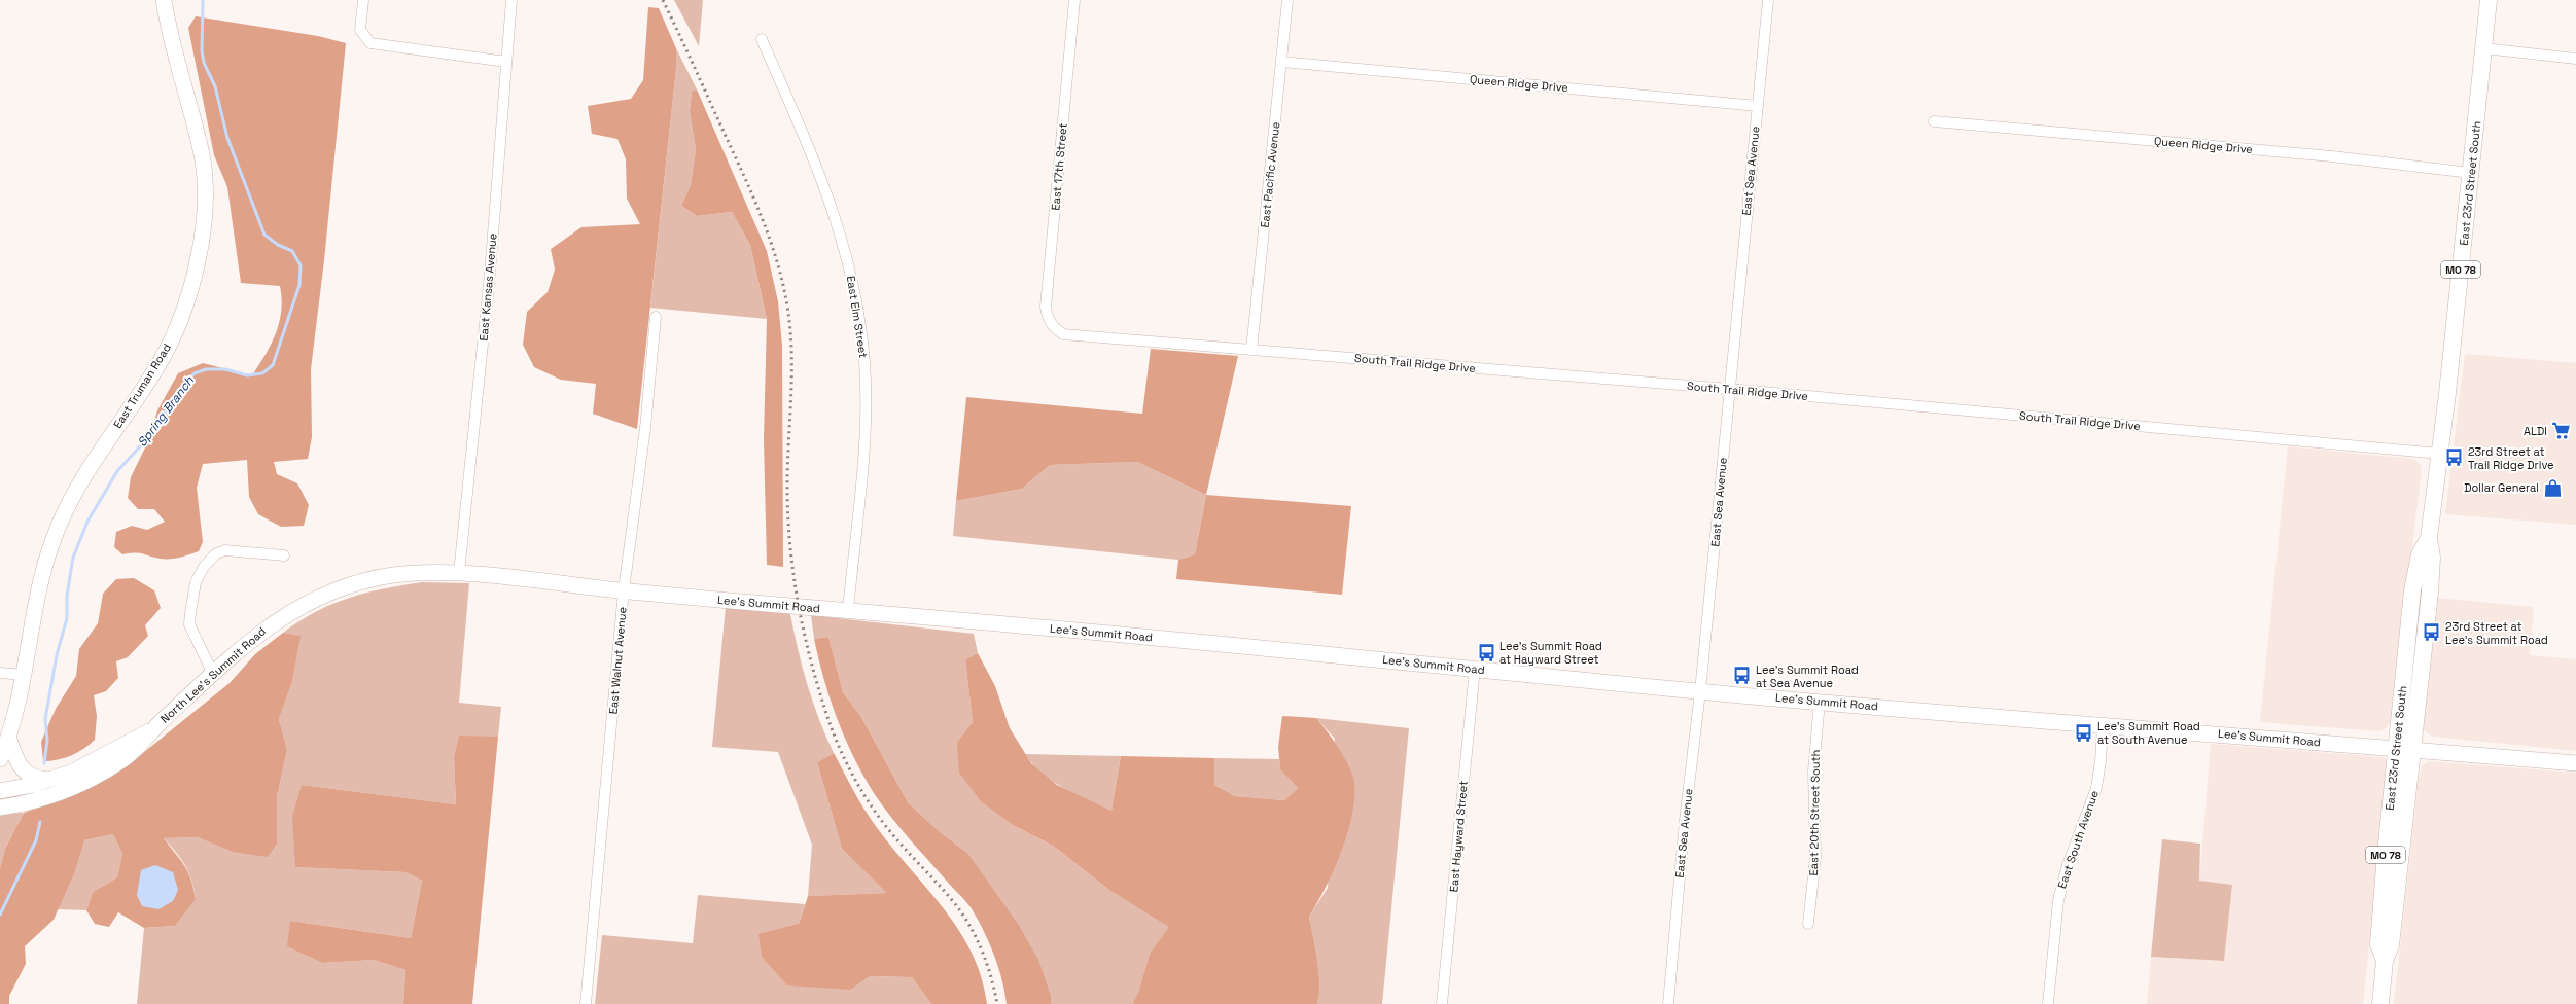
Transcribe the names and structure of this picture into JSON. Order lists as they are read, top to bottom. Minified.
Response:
{"streets":{"main road":["East 23rd Street South","MO 78","East Truman Road","Lee's Summit Road","North Lee's Summit Road"],"street":["Queen Ridge Drive","East 17th Street","East Sea Avenue","East Pacific Avenue","East Kansas Avenue","East Elm Street","South Trail Ridge Drive","East Walnut Avenue","East 20th Street South","East Hayward Street","East South Avenue"]},"crossings":[["Queen Ridge Drive","East Sea Avenue"],["Queen Ridge Drive","East Pacific Avenue"],["Queen Ridge Drive","East 23rd Street South"],["East 17th Street","South Trail Ridge Drive"],["East Sea Avenue","South Trail Ridge Drive"],["East Sea Avenue","Lee's Summit Road"],["East Pacific Avenue","South Trail Ridge Drive"],["East 23rd Street South","South Trail Ridge Drive"],["East 23rd Street South","Lee's Summit Road"],["East Kansas Avenue","Lee's Summit Road"],["East Elm Street","Lee's Summit Road"],["Lee's Summit Road","East Walnut Avenue"],["Lee's Summit Road","North Lee's Summit Road"],["Lee's Summit Road","East 20th Street South"],["Lee's Summit Road","East Hayward Street"],["Lee's Summit Road","East South Avenue"]],"water":["Spring Branch"],"places":{"supermarket":["ALDI"],"bus stop":["23rd Street at Trail Ridge Drive","23rd Street at Lee's Summit Road","Lee's Summit Road at Hayward Street","Lee's Summit Road at Sea Avenue","Lee's Summit Road at South Avenue"],"shop":["Dollar General"]}}
